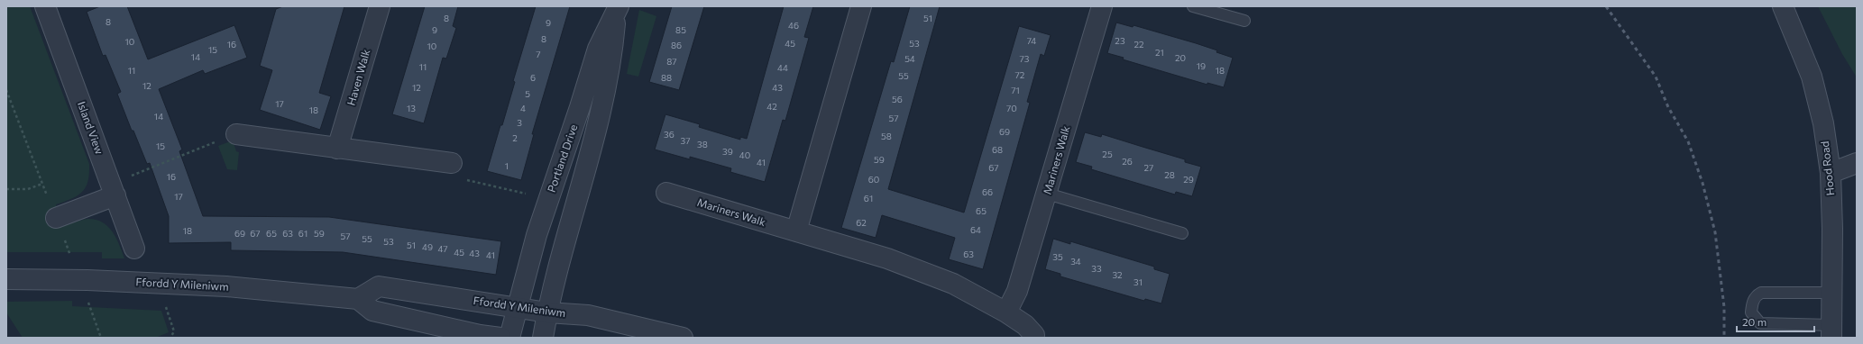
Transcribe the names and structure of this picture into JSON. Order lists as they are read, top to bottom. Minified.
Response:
{"streets":{"street":["Haven Walk","Island View","Portland Drive","Mariners Walk","Hood Road","Ffordd Y Mileniwm"]},"crossings":[["Portland Drive","Ffordd Y Mileniwm"]],"house_numbers":["8","51","8","9","46","9","85","8","74","23","10","45","53","16","22","86","10","15","21","7","14","20","54","73","87","19","11","44","11","18","72","55","6","88","12","12","43","71","5","56","17","42","13","4","70","18","14","57","3","69","36","58","2","37","38","15","68","39","25","40","59","26","41","1","67","27","28","16","60","29","66","17","61","65","62","64","18","69","67","65","63","61","59","57","55","53","51","49","47","45","43","63","41","35","34","33","32","31"],"scale_bar":"20 m"}
